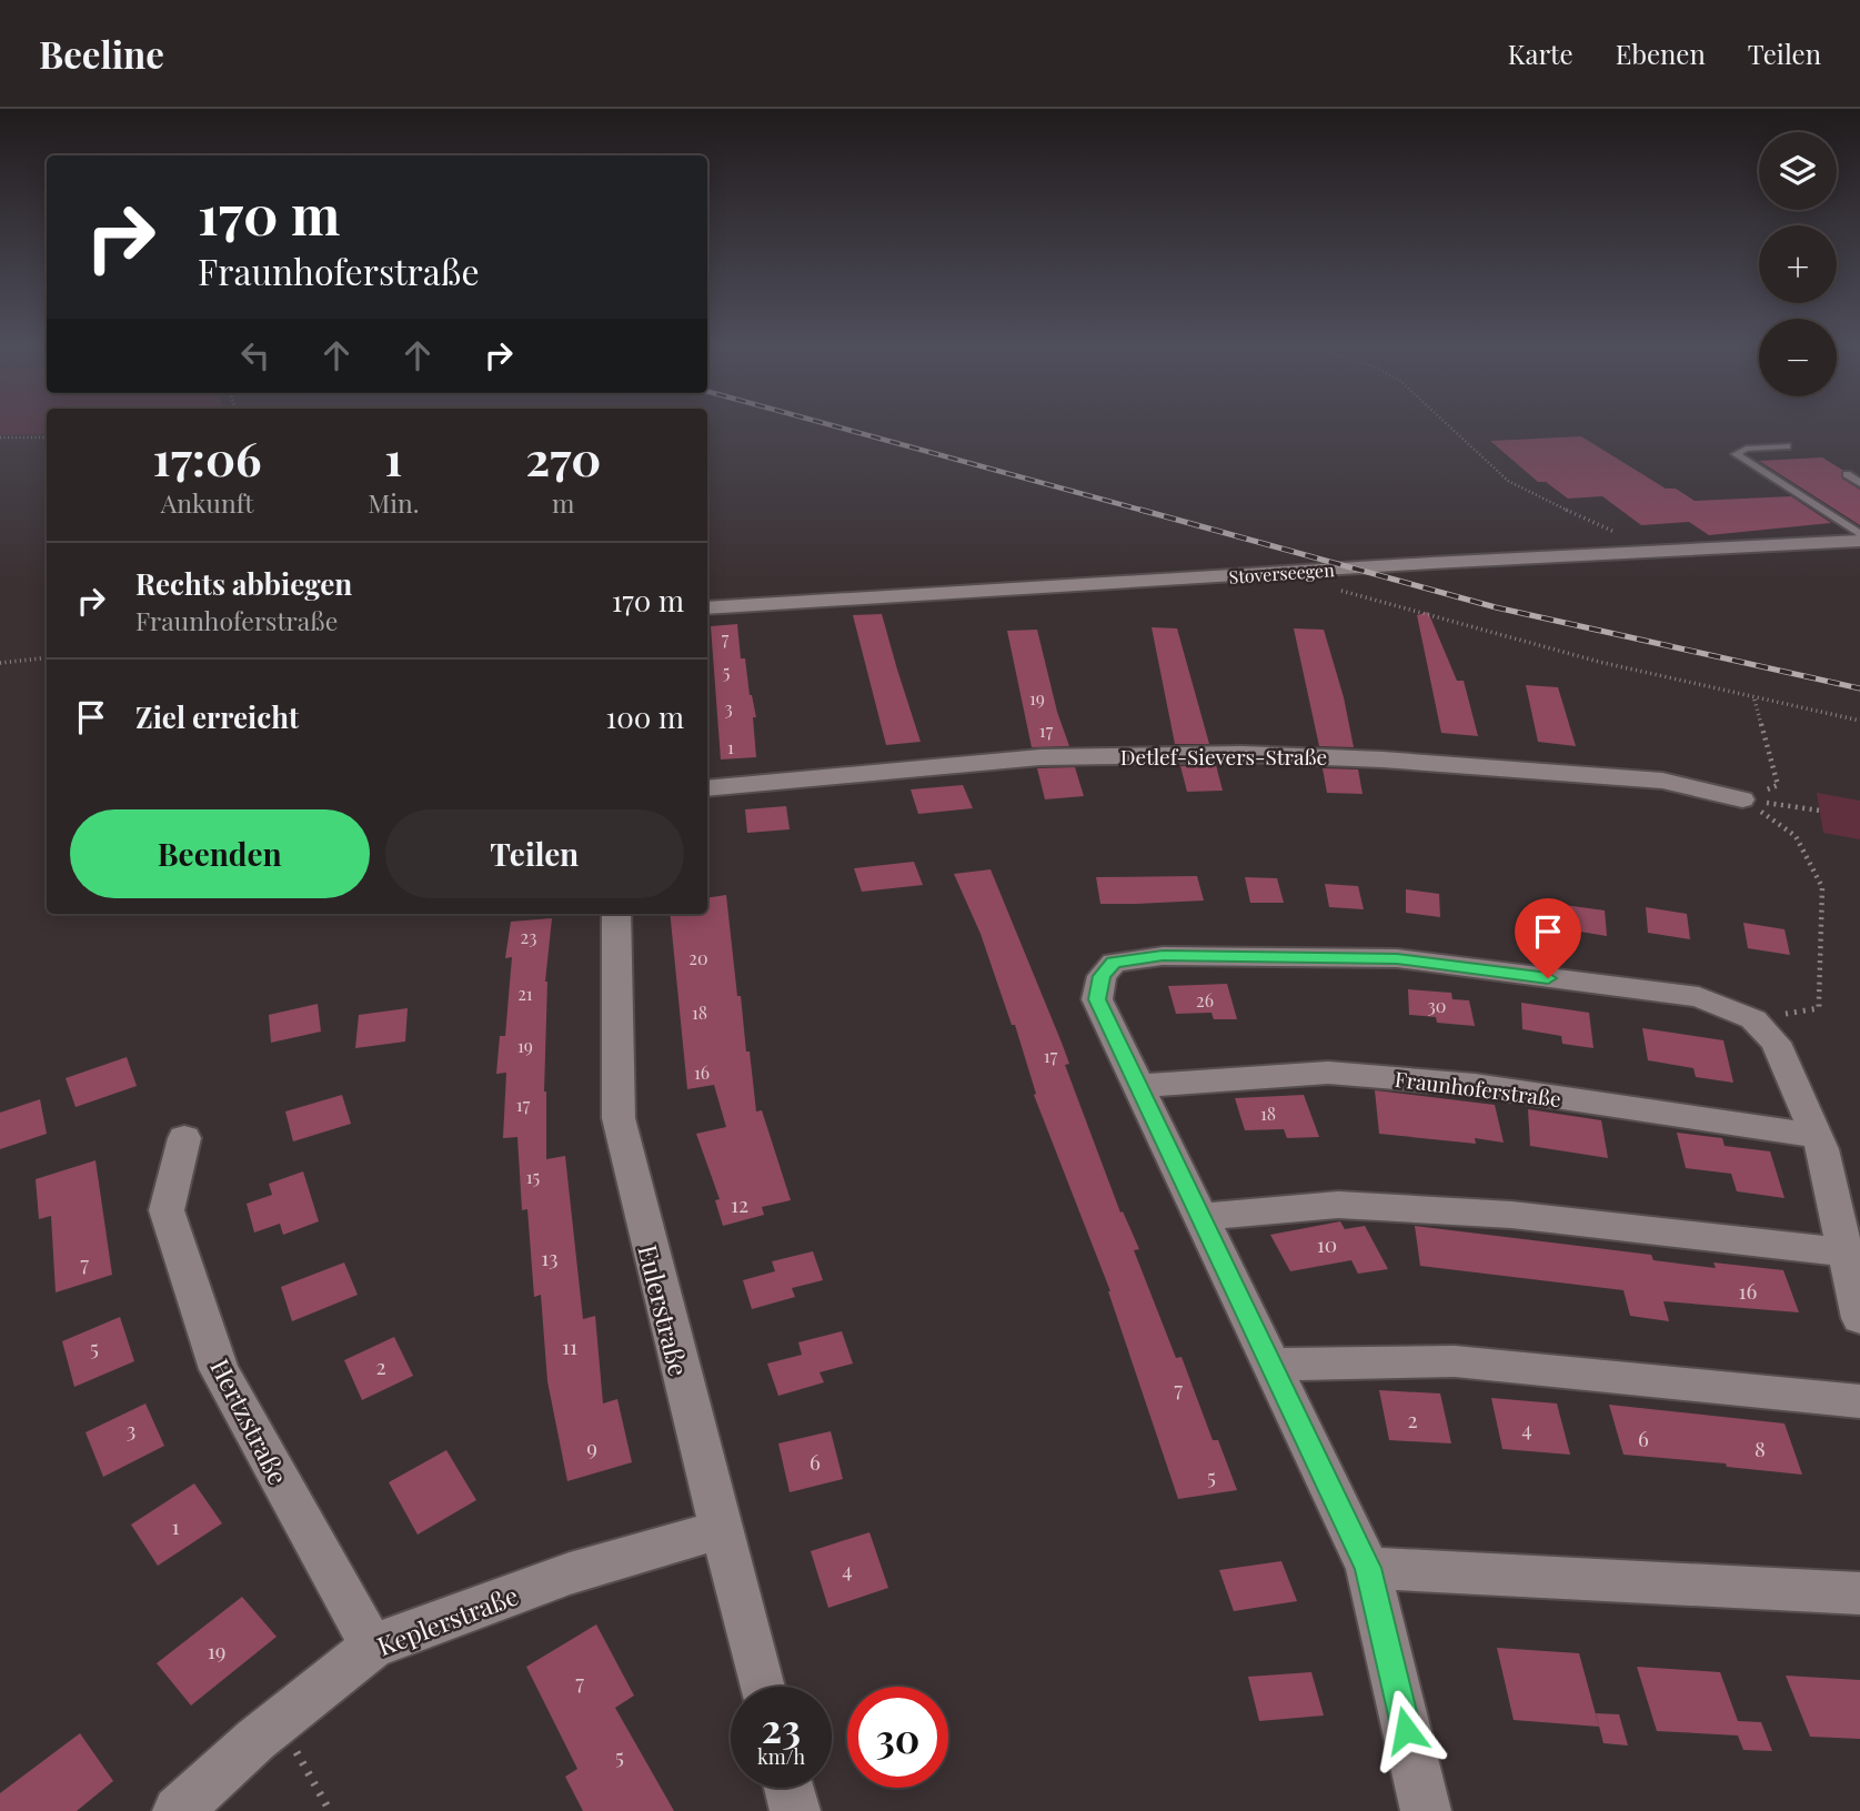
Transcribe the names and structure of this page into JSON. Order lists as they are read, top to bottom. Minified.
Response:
{"streets":{"street":["Stoverseegen","Detlef-Sievers-Straße","Fraunhoferstraße","Eulerstraße","Hertzstraße","Keplerstraße"]},"crossings":[["Eulerstraße","Keplerstraße"],["Hertzstraße","Keplerstraße"]],"house_numbers":["7","5","19","3","17","1","23","20","21","26","30","18","19","17","16","17","18","15","12","10","13","7","16","11","5","2","7","2","4","3","6","9","8","6","5","1","4","19","7","5"],"page":{"header":"Beeline","nav":["Karte","Ebenen","Teilen"],"map_buttons":["+","−"],"turn":["170 m","Fraunhoferstraße"],"eta":["17:06","Ankunft","1","Min.","270","m"],"list":[{"name":"Rechts abbiegen","note":"Fraunhoferstraße","value":"170 m"},{"name":"Ziel erreicht","value":"100 m"}],"buttons":["Beenden","Teilen"],"speed":"23 km/h","limit":"30"}}
